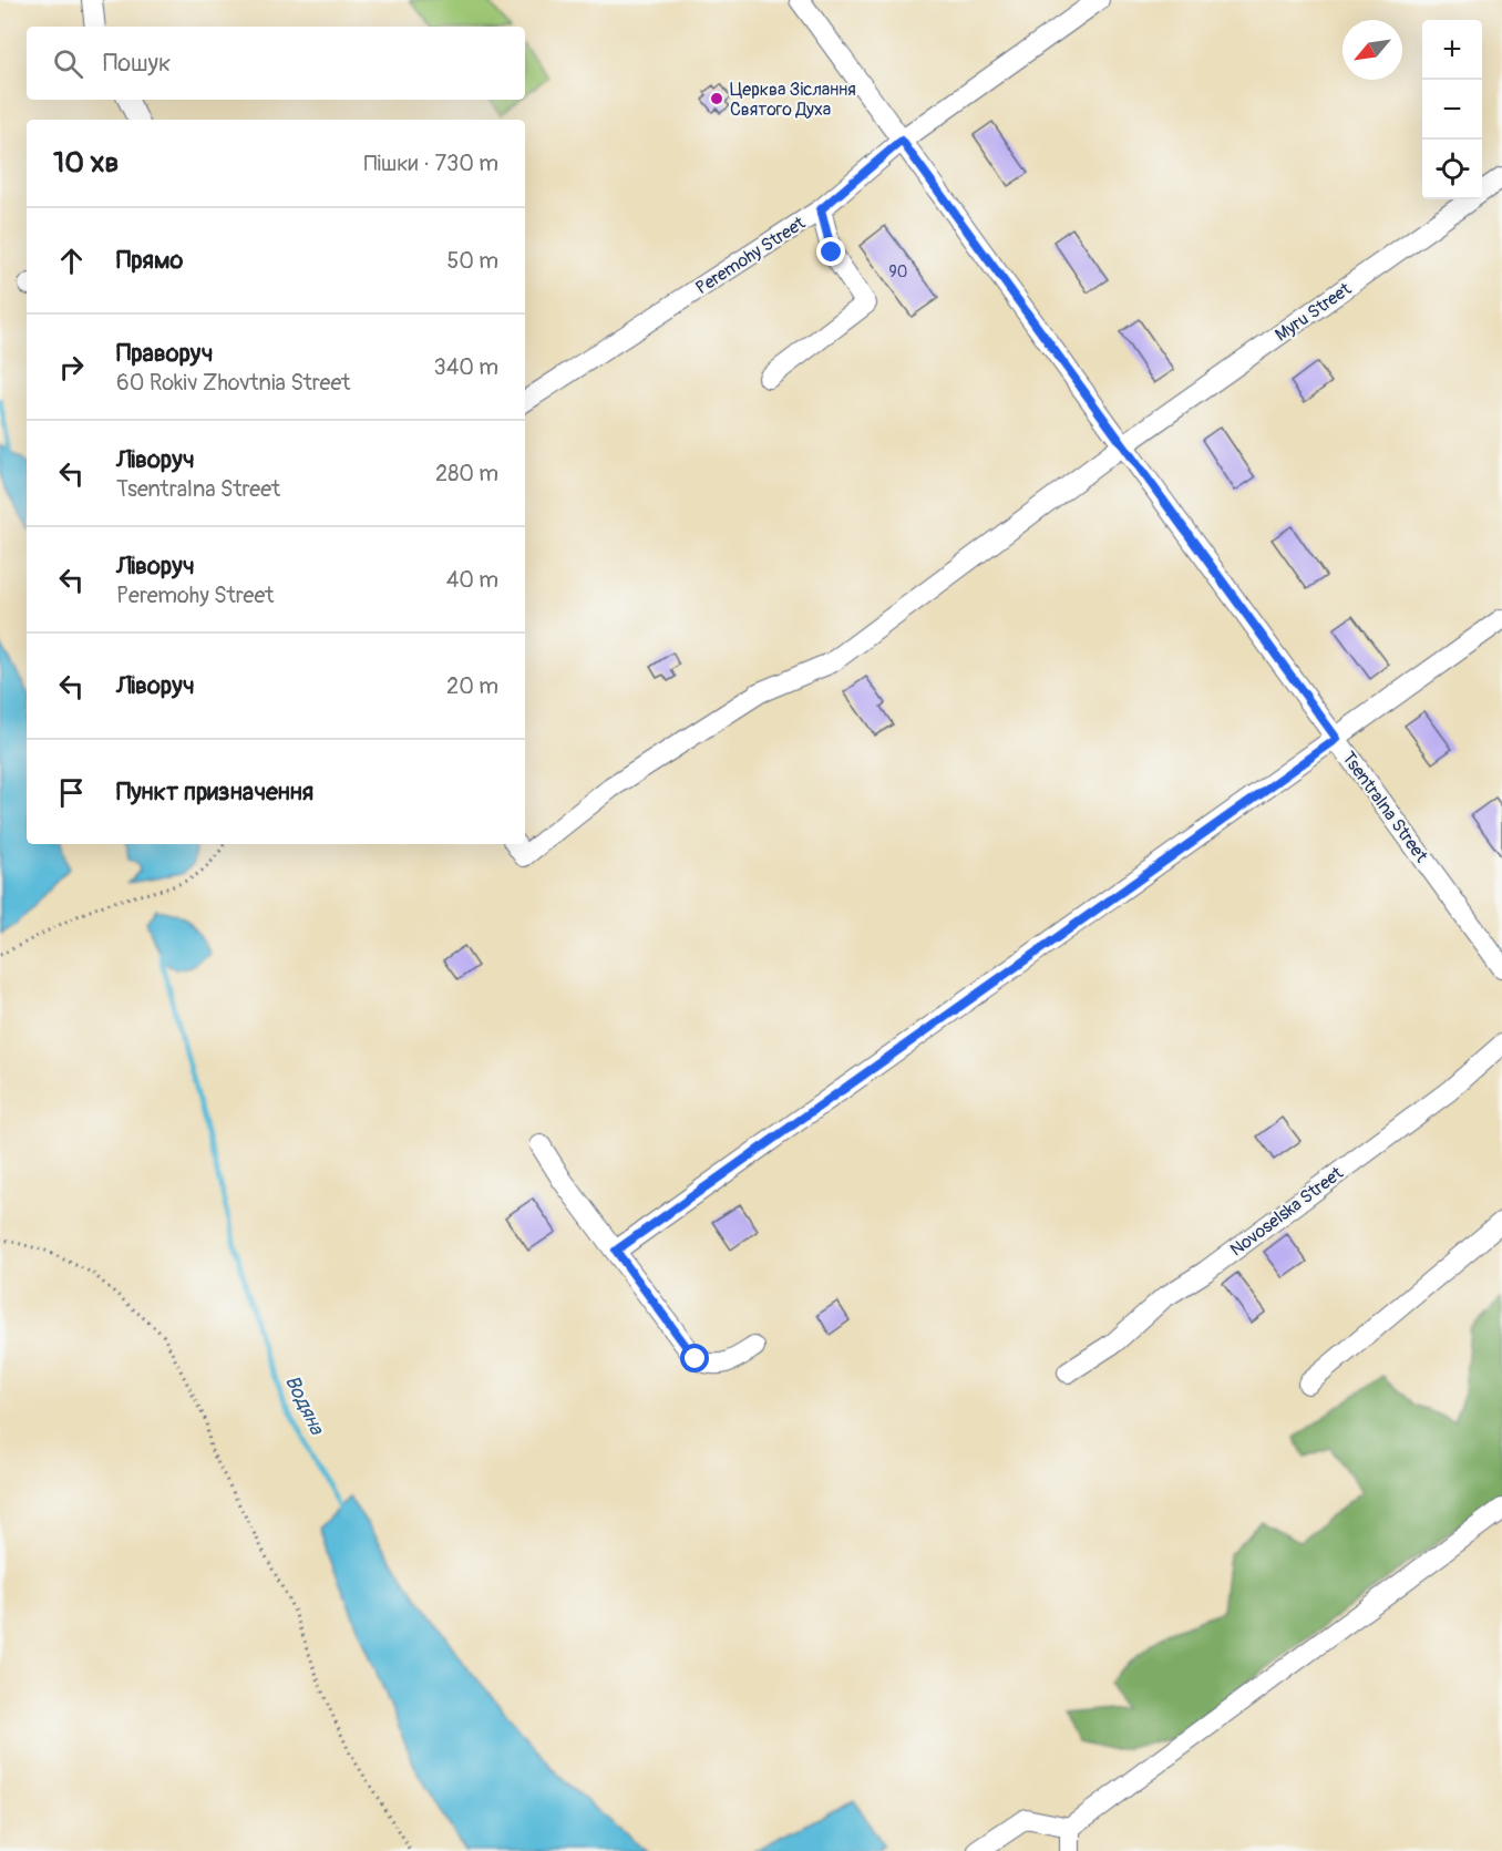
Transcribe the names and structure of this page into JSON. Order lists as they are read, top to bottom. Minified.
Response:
{"streets":{"street":["Peremohy Street","Myru Street","Tsentralna Street","Novoselska Street"]},"crossings":[["Peremohy Street","Tsentralna Street"],["Myru Street","Tsentralna Street"]],"water":["Водяна"],"places":["Церква Зіслання Святого Духа"],"house_numbers":["90"],"north":"bottom left","page":{"map_buttons":["+","−"],"search":"Пошук","heading":["10 хв","Пішки · 730 m"],"list":[["Прямо","50 m"],["Праворуч","60 Rokiv Zhovtnia Street","340 m"],["Ліворуч","Tsentralna Street","280 m"],["Ліворуч","Peremohy Street","40 m"],["Ліворуч","20 m"],"Пункт призначення"]}}
